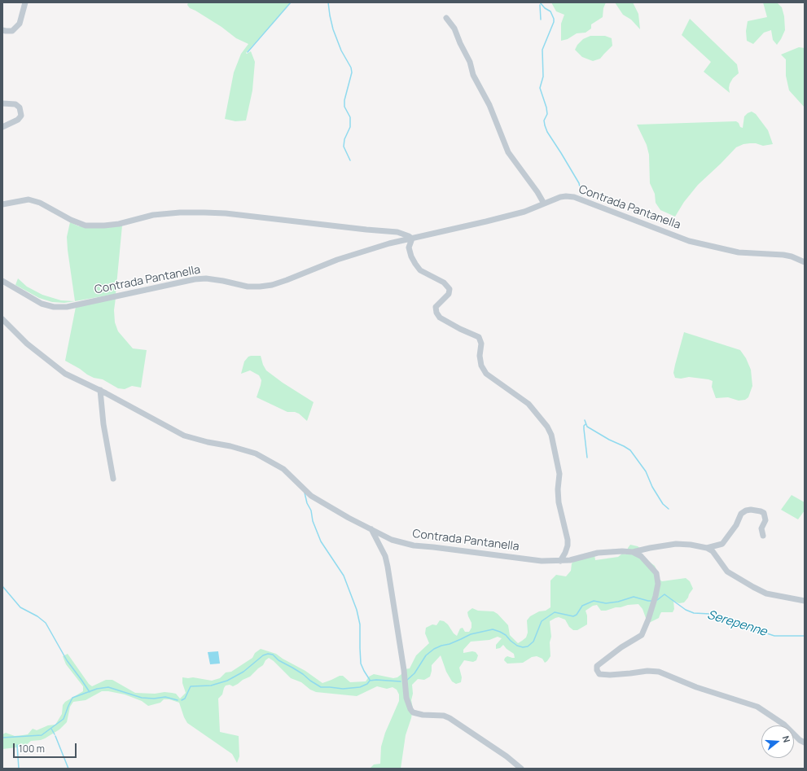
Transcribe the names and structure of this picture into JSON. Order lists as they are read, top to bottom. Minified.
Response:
{"streets":{"street":["Contrada Pantanella"]},"water":["Serepenne"],"scale_bar":"100 m","north":"right"}
